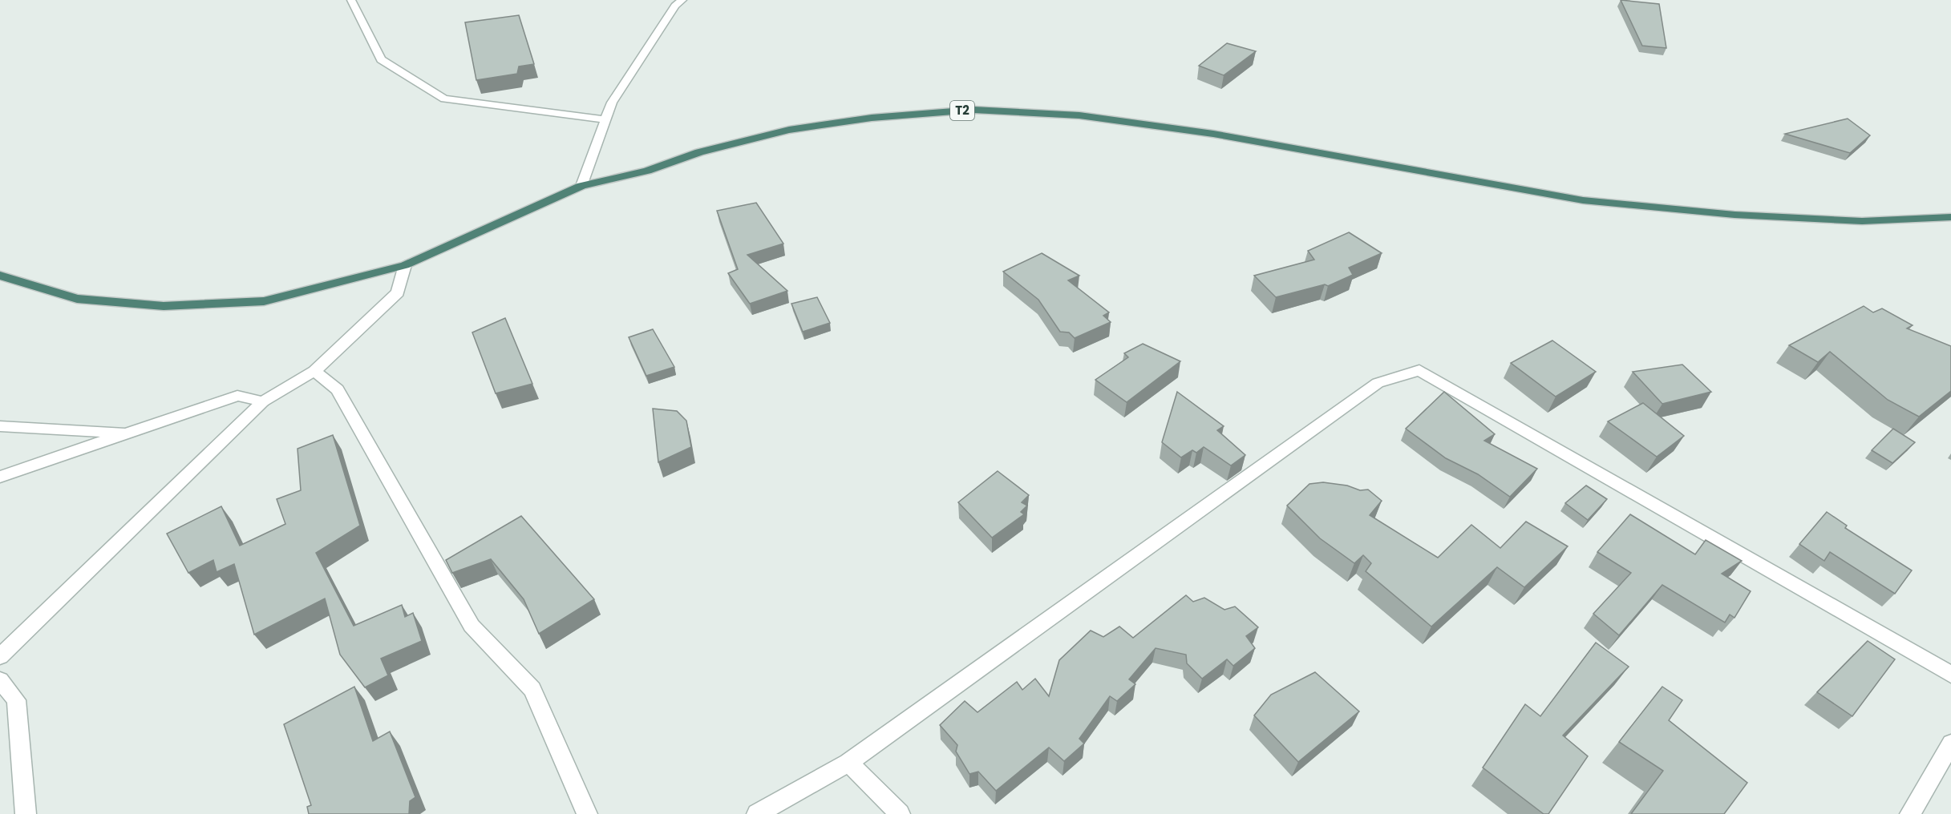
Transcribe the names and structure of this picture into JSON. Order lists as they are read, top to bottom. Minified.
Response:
{"streets":{"highway":["T2"]}}
